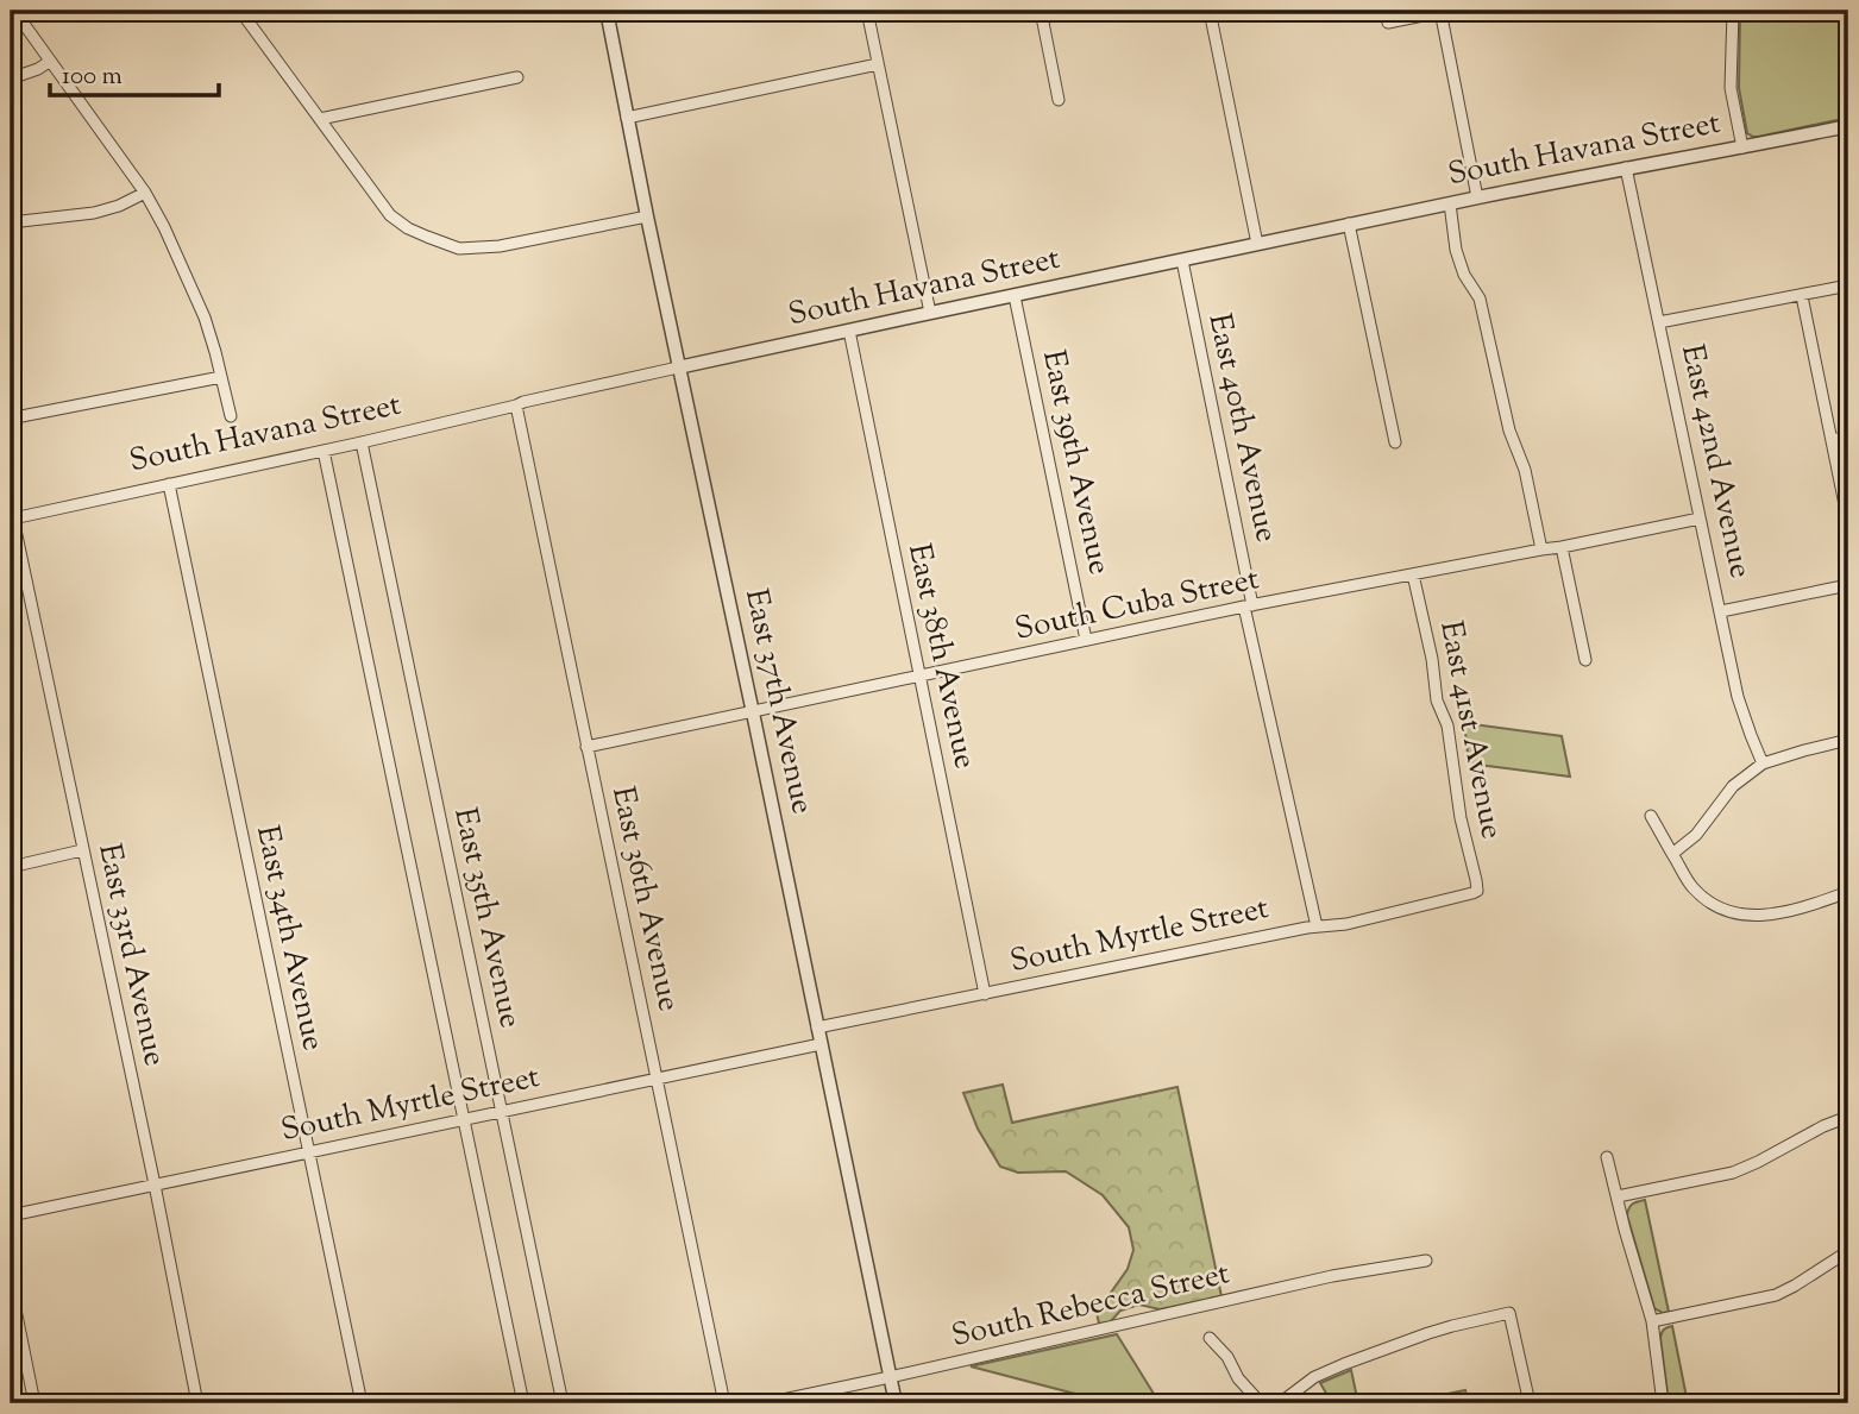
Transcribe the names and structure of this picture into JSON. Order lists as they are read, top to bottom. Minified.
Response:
{"streets":{"street":["South Havana Street","East 40th Avenue","East 42nd Avenue","East 39th Avenue","South Cuba Street","East 38th Avenue","East 37th Avenue","East 41st Avenue","East 36th Avenue","East 35th Avenue","South Myrtle Street","East 34th Avenue","East 33rd Avenue","South Rebecca Street"]},"crossings":[["South Havana Street","East 40th Avenue"],["South Havana Street","East 42nd Avenue"],["South Havana Street","East 39th Avenue"],["South Havana Street","East 38th Avenue"],["South Havana Street","East 37th Avenue"],["South Havana Street","East 36th Avenue"],["South Havana Street","East 35th Avenue"],["South Havana Street","East 34th Avenue"],["South Havana Street","East 33rd Avenue"],["East 40th Avenue","South Cuba Street"],["East 40th Avenue","South Myrtle Street"],["East 42nd Avenue","South Cuba Street"],["East 39th Avenue","South Cuba Street"],["South Cuba Street","East 38th Avenue"],["South Cuba Street","East 37th Avenue"],["South Cuba Street","East 41st Avenue"],["South Cuba Street","East 36th Avenue"],["East 38th Avenue","South Myrtle Street"],["East 37th Avenue","South Myrtle Street"],["East 37th Avenue","South Rebecca Street"],["East 41st Avenue","South Myrtle Street"],["East 36th Avenue","South Myrtle Street"],["East 35th Avenue","South Myrtle Street"],["South Myrtle Street","East 34th Avenue"],["South Myrtle Street","East 33rd Avenue"]],"scale_bar":"100 m"}
